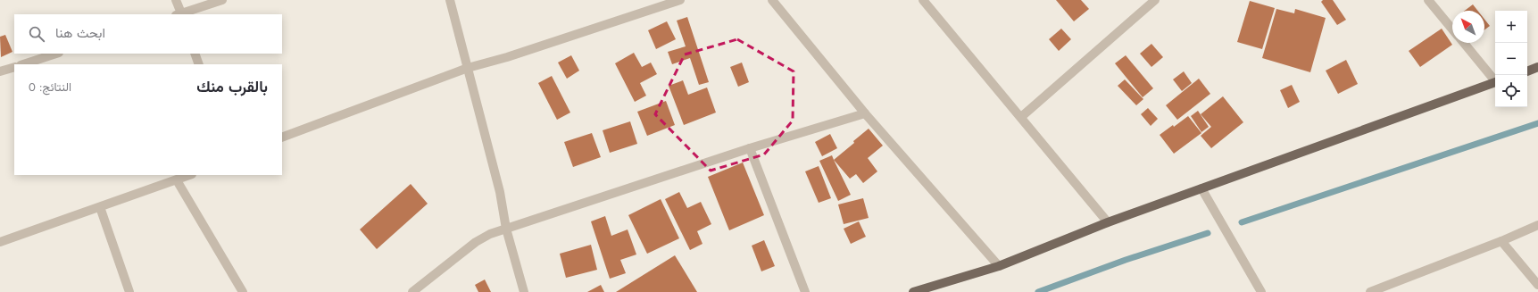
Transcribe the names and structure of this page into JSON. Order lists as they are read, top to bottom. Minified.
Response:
{"north":"top left","page":{"map_buttons":["+","−"],"search":"ابحث هنا","heading":["بالقرب منك","النتائج: 0"]}}
